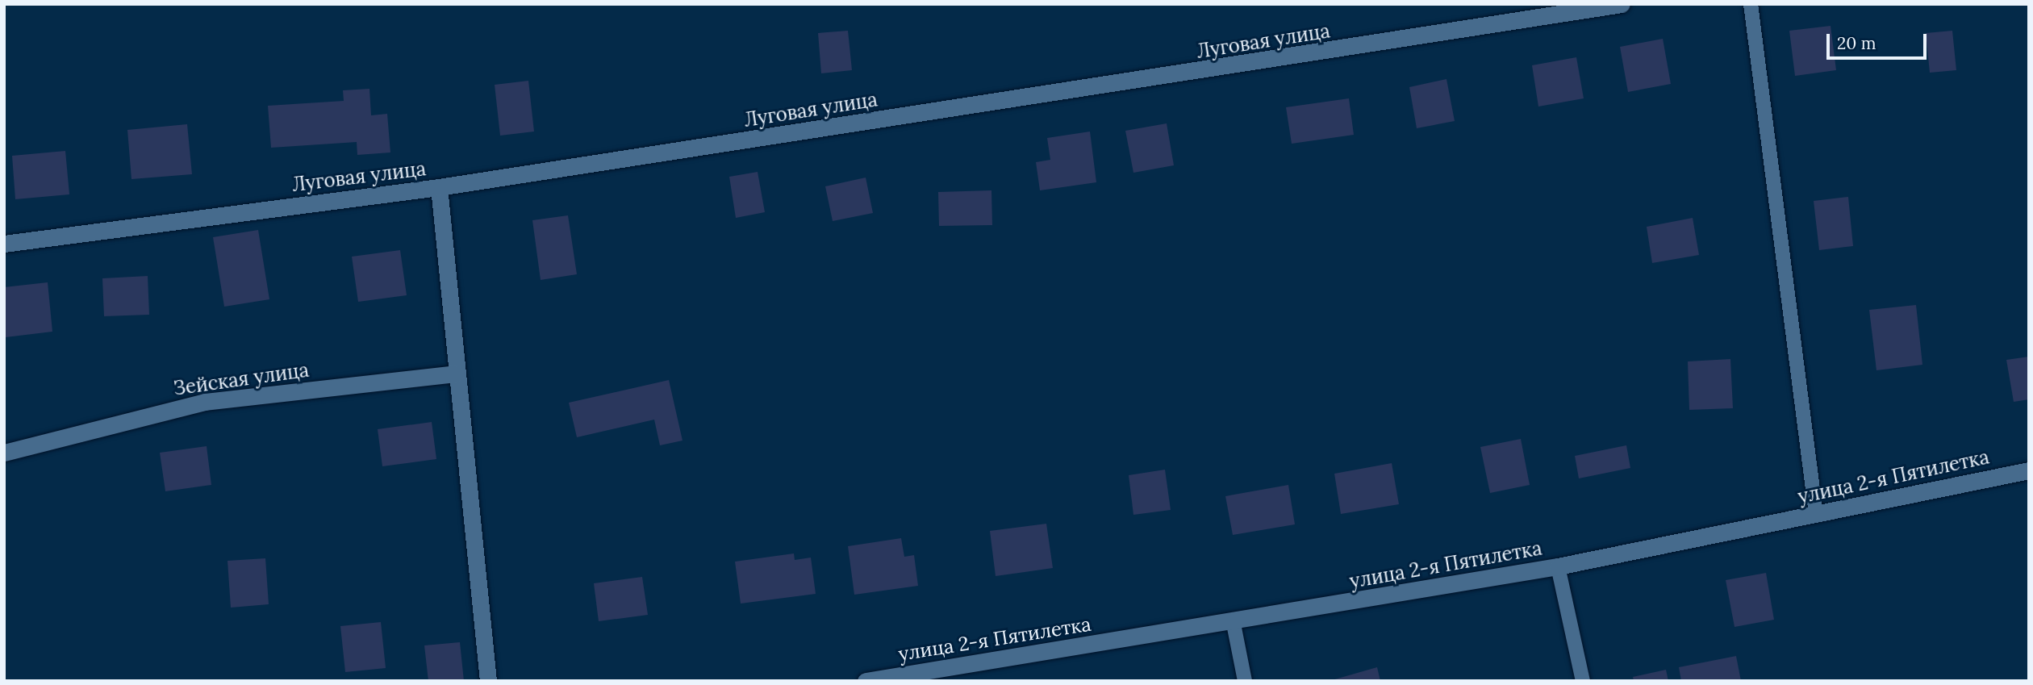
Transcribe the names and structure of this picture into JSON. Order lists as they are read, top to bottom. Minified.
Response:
{"streets":{"street":["Луговая улица","Зейская улица","улица 2-я Пятилетка"]},"scale_bar":"20 m"}
